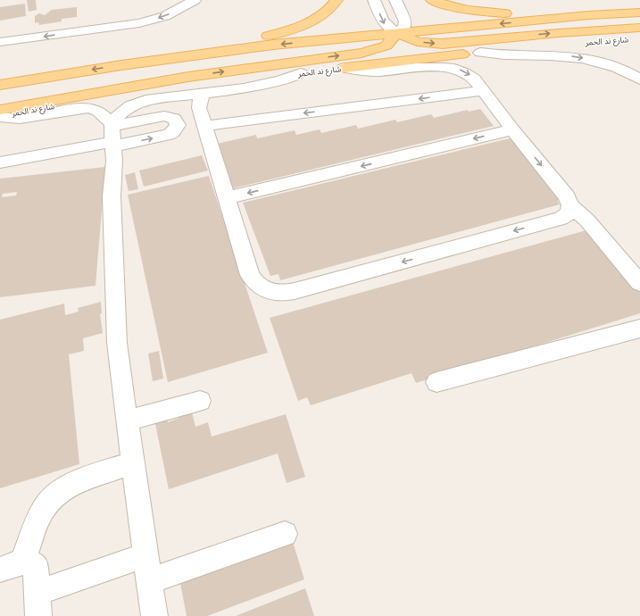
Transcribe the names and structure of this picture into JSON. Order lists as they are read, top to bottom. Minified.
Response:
{"streets":{"main road":["شارع ند الحمر"]}}
